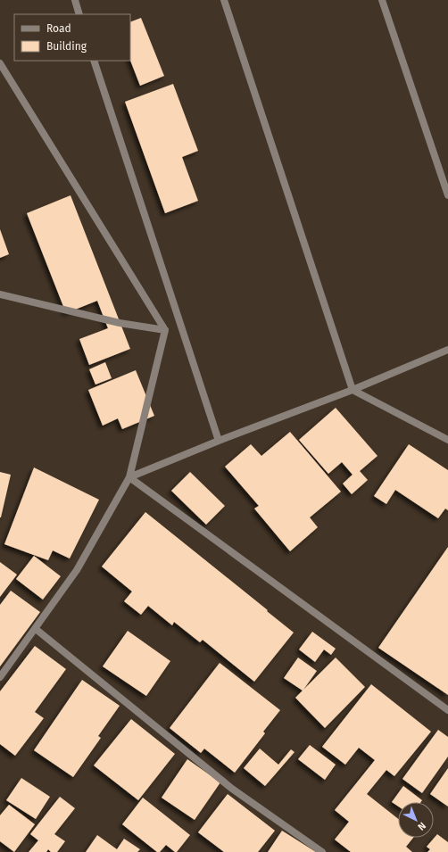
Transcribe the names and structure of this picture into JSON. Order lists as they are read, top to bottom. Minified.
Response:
{"legend":["Road","Building"],"north":"bottom right"}
